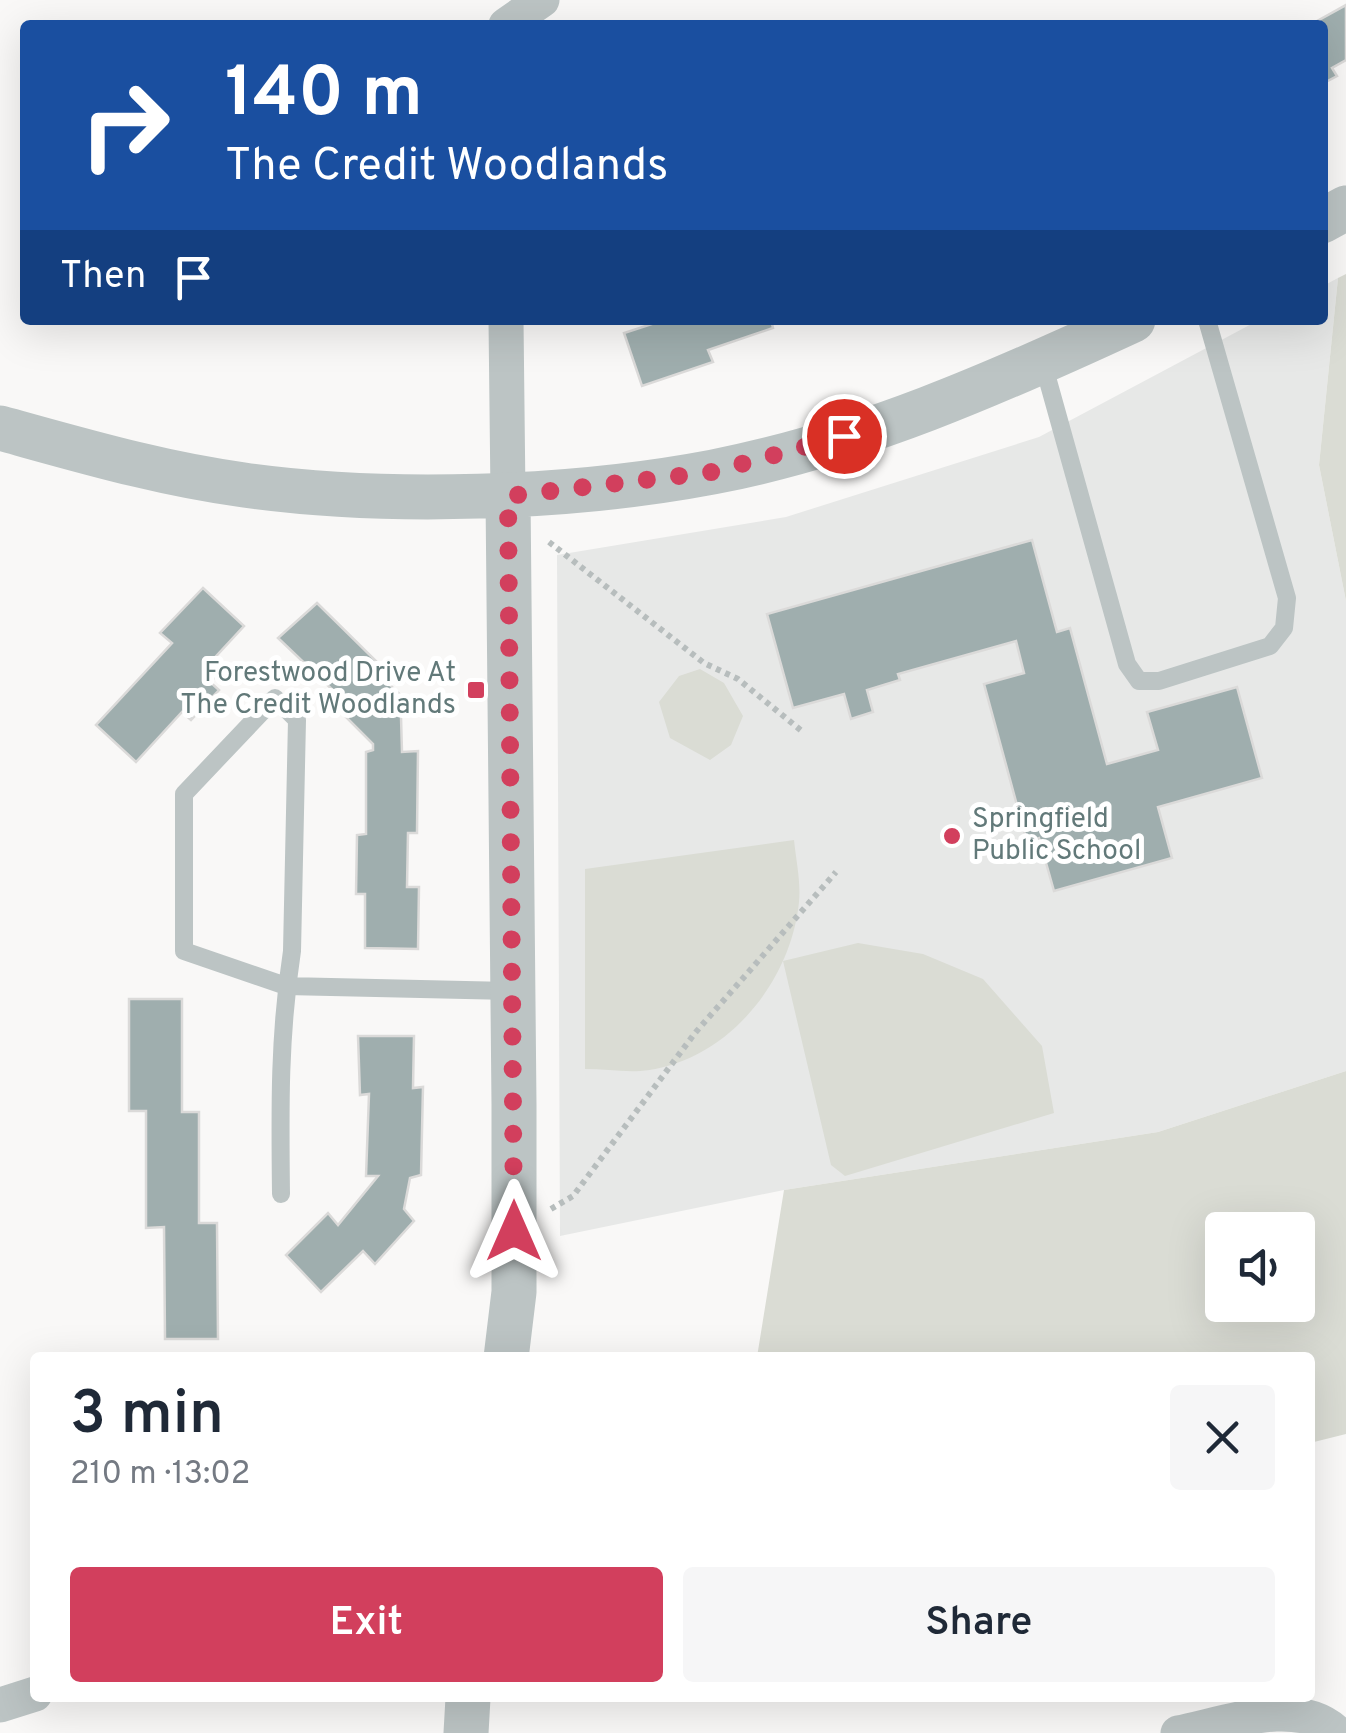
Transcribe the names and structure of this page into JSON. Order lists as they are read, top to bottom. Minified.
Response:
{"places":{"transit":["Forestwood Drive At The Credit Woodlands"],"other":["Springfield Public School"]},"page":{"turn":["140 m","The Credit Woodlands"],"then":"Then","heading":["3 min","210 m · 13:02"],"buttons":["Exit","Share"]}}
